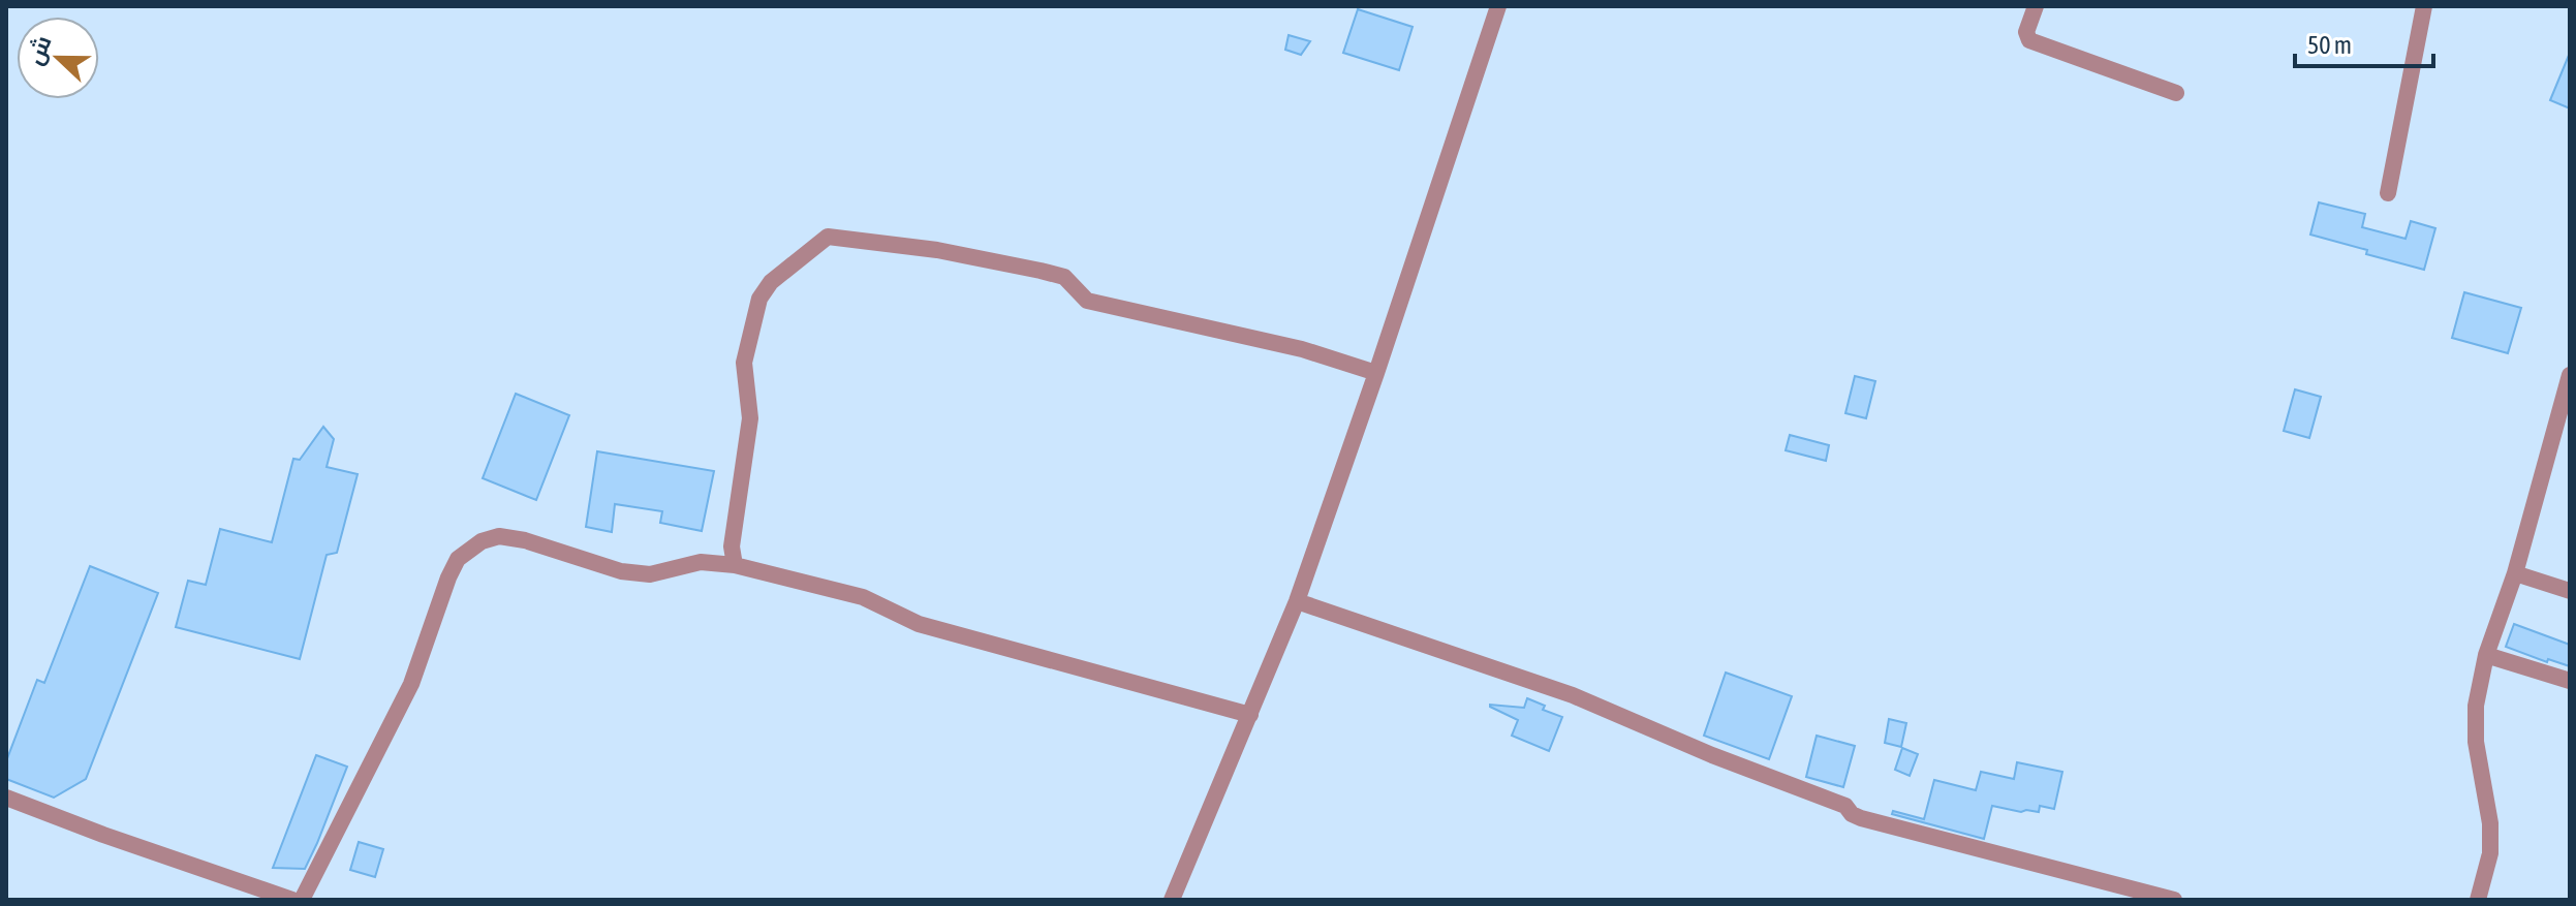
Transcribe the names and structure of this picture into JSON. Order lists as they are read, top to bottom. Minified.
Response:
{"scale_bar":"50 m","north":"left"}
